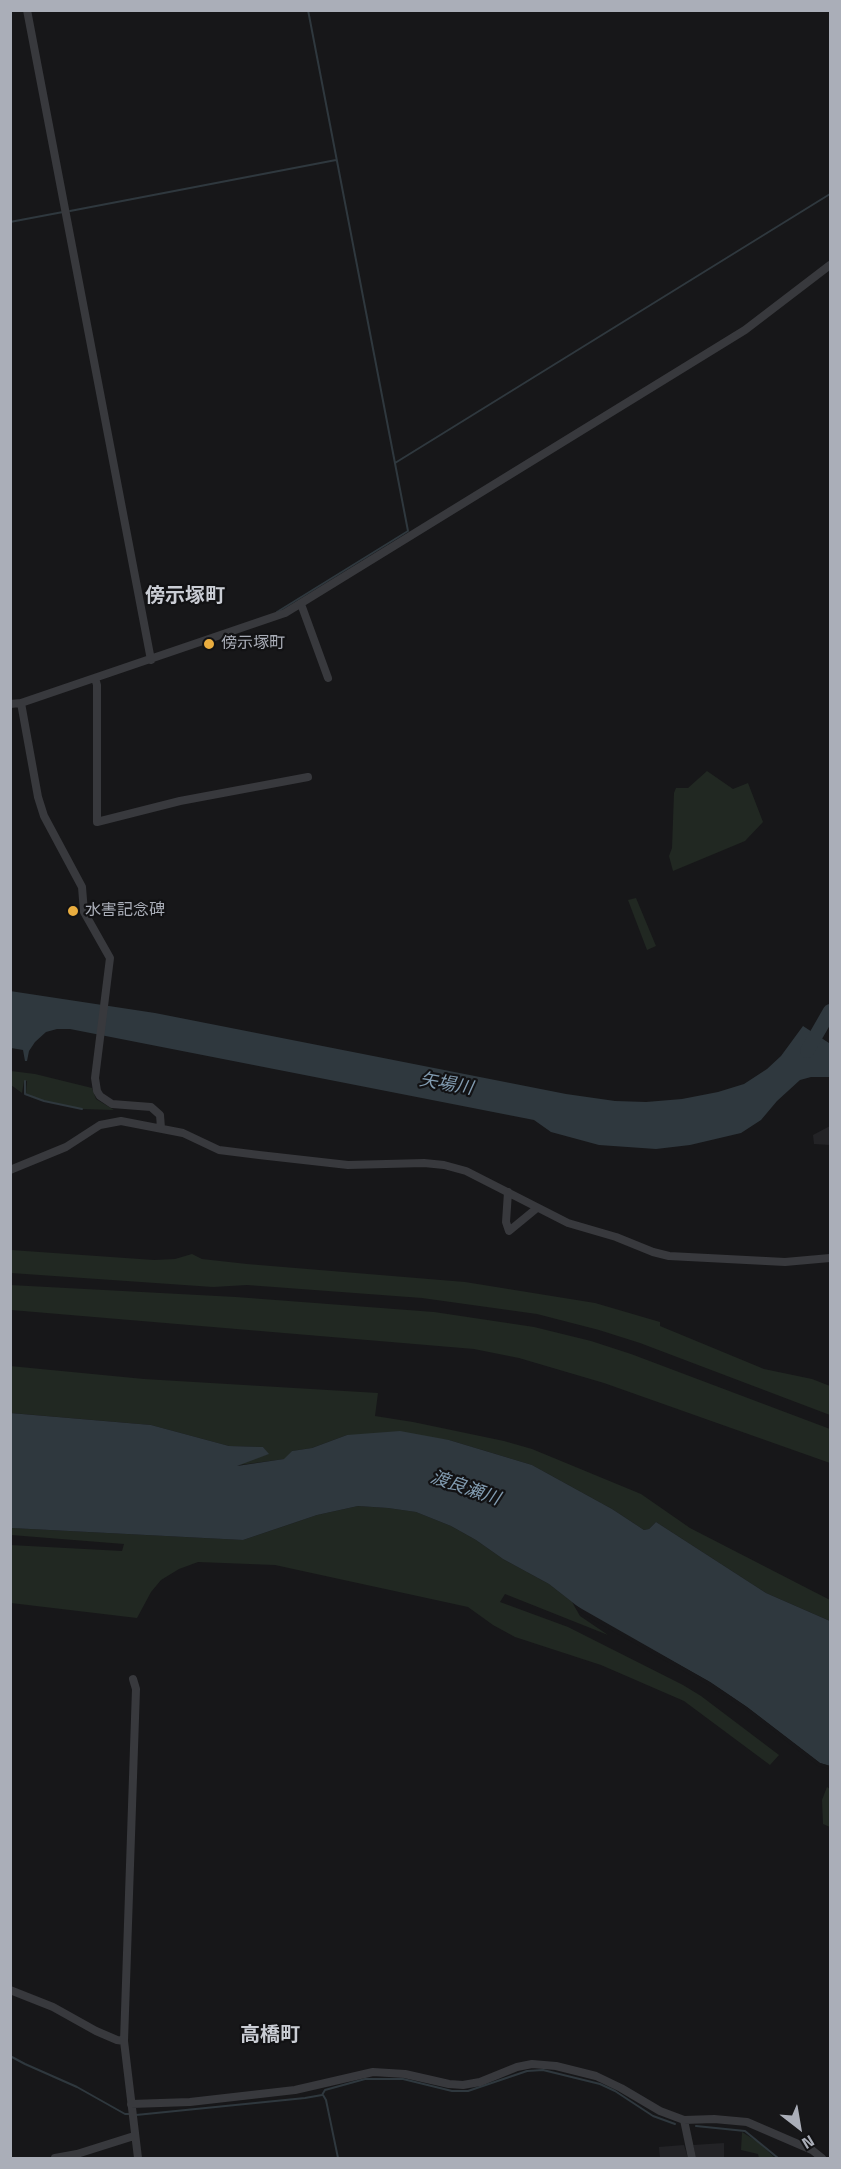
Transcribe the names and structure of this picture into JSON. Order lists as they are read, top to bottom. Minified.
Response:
{"districts":["傍示塚町","高橋町"],"water":["矢場川","渡良瀬川"],"places":["傍示塚町","水害記念碑"],"north":"bottom right"}
